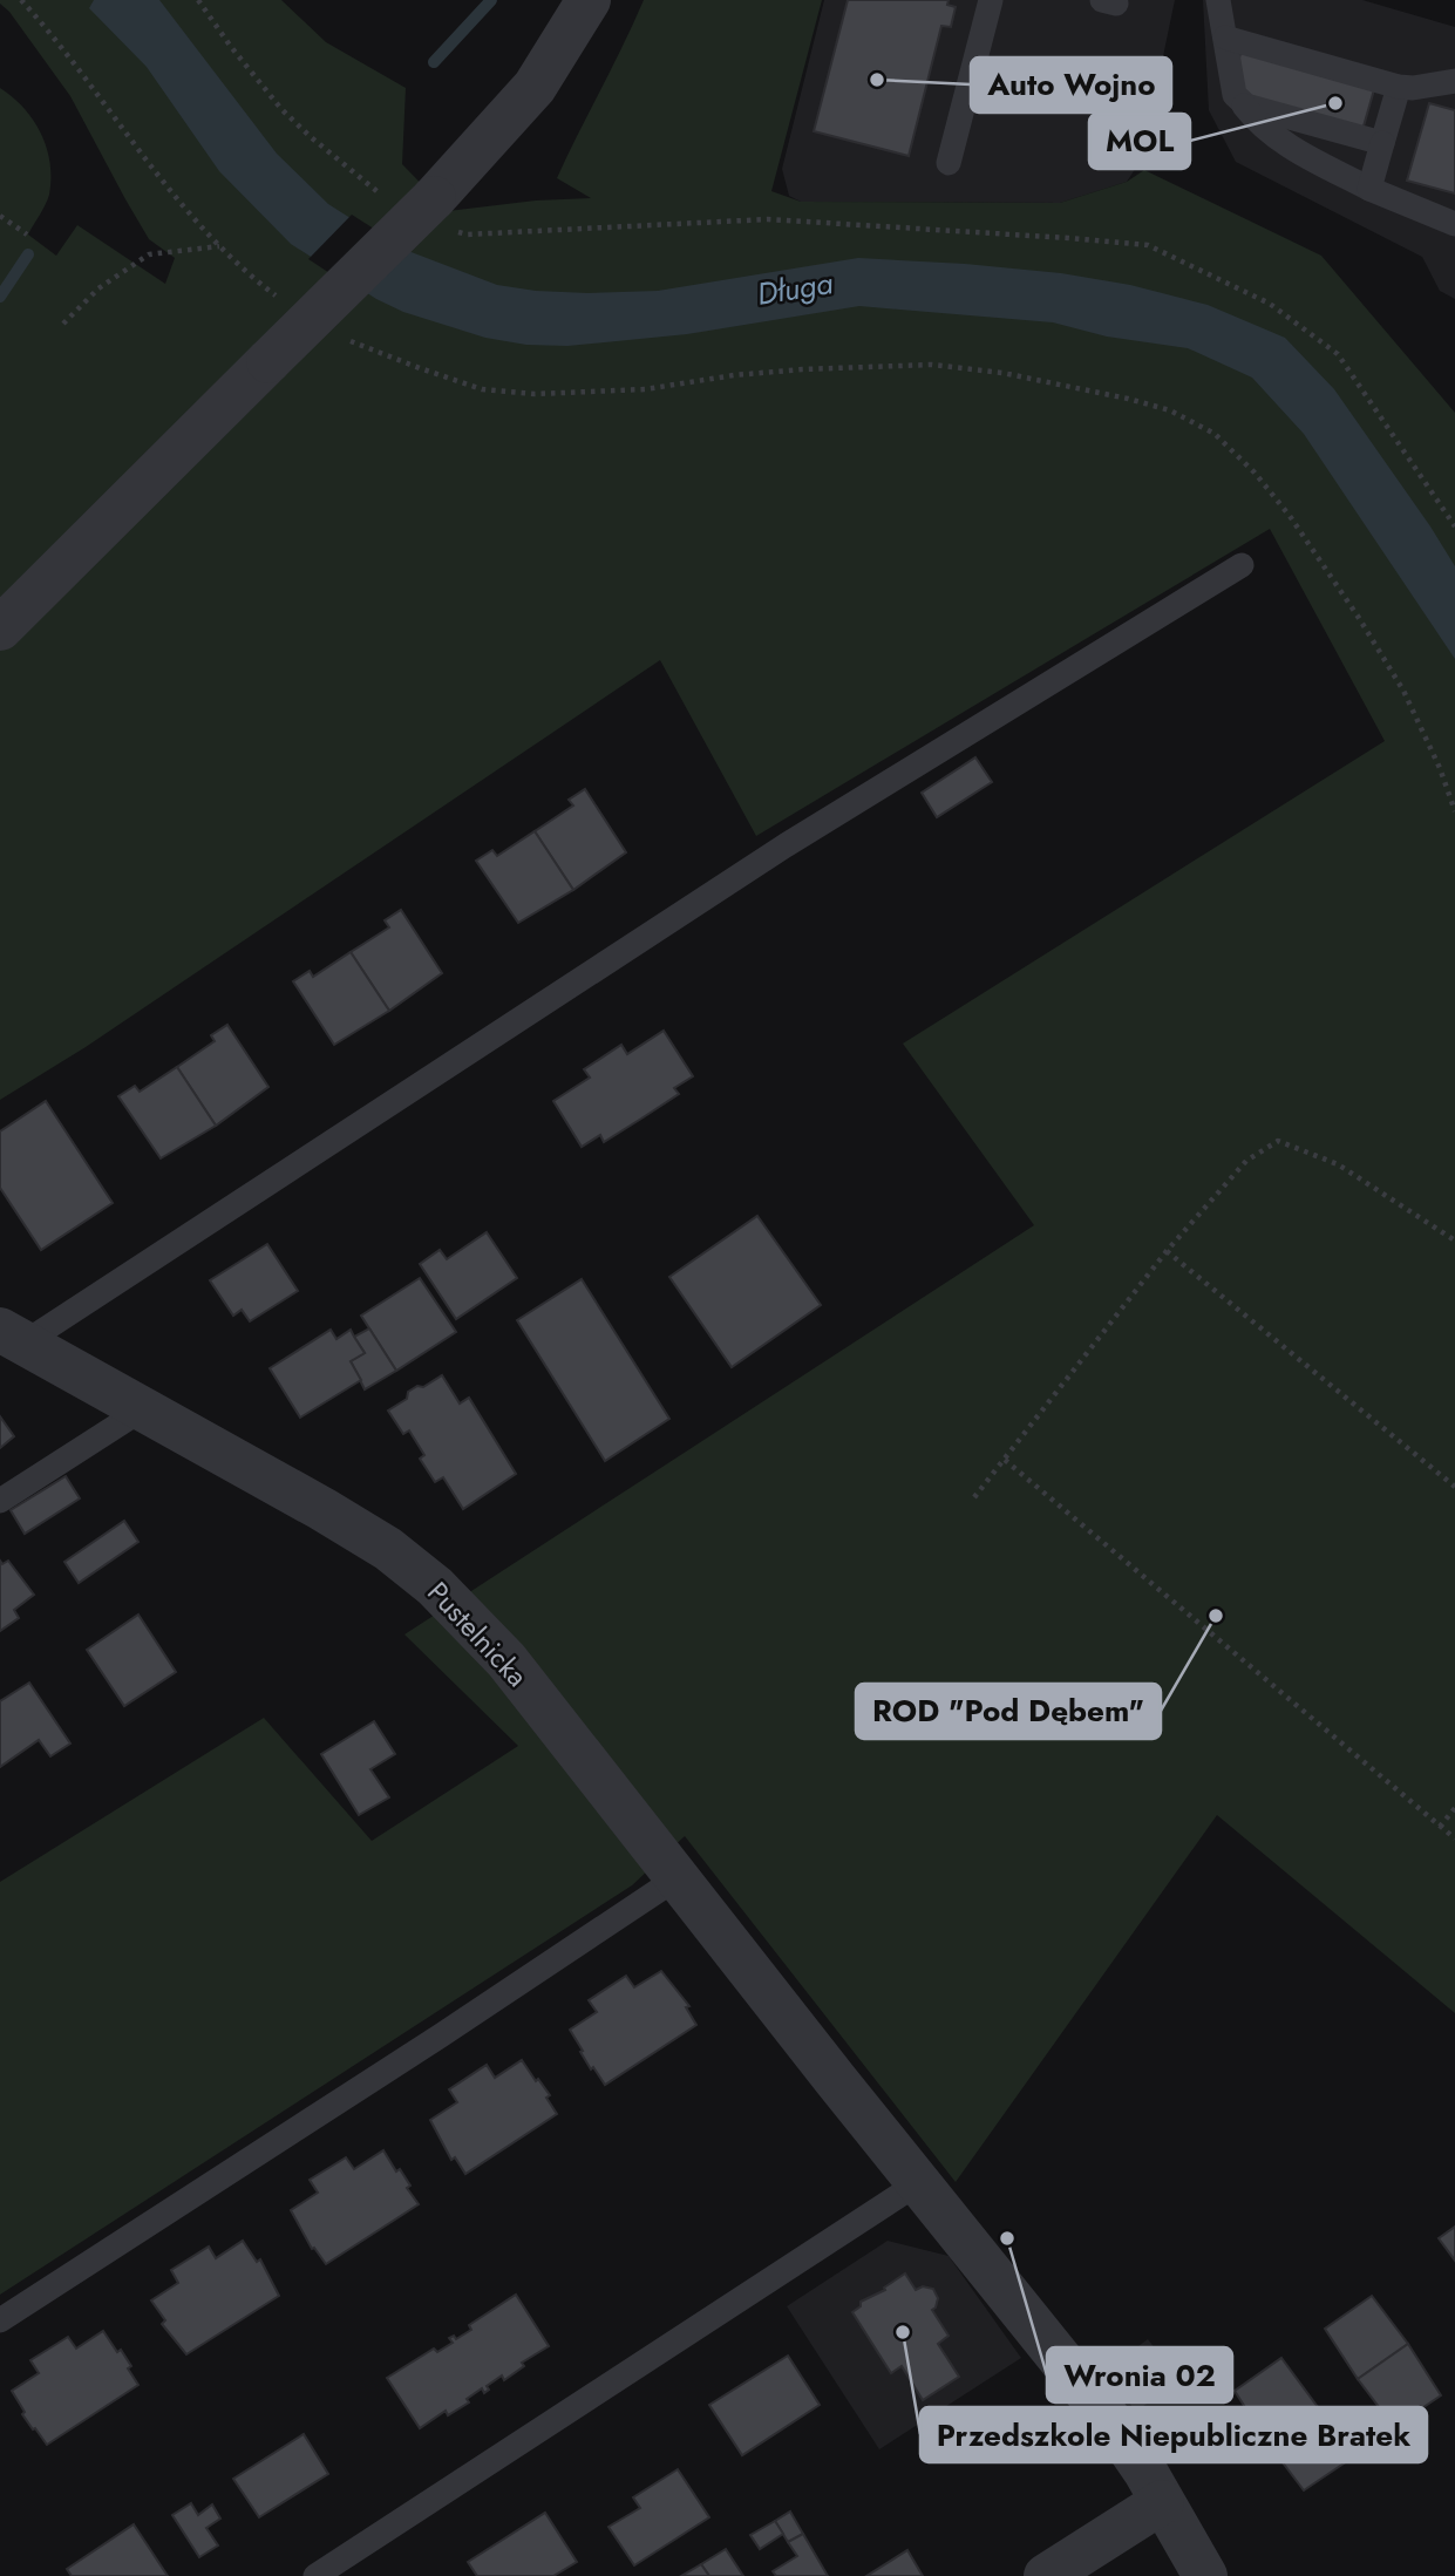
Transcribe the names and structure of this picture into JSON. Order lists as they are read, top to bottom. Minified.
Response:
{"streets":{"street":["Pustelnicka"]},"water":["Długa"],"places":["Auto Wojno","MOL","ROD \"Pod Dębem\"","Wronia 02","Przedszkole Niepubliczne Bratek"]}
